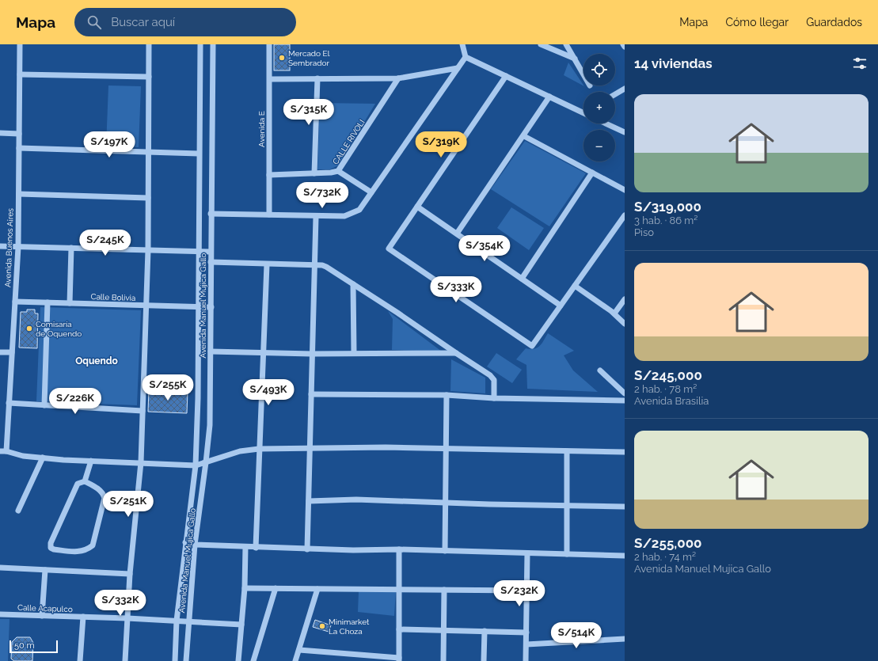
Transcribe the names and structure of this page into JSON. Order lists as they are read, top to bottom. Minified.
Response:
{"streets":{"street":["Avenida E","CALLE RIVOLI","Avenida Buenos Aires","Calle Bolivia","Avenida Manuel Mujica Gallo","Calle Acapulco"]},"crossings":[["Avenida E","CALLE RIVOLI"],["Avenida Buenos Aires","Calle Bolivia"],["Calle Bolivia","Avenida Manuel Mujica Gallo"],["Avenida Manuel Mujica Gallo","Calle Acapulco"]],"districts":["Oquendo"],"places":["Mercado El Sembrador","Comisaría de Oquendo","Minimarket La Choza"],"scale_bar":"50 m","page":{"header":"Mapa","search":"Buscar aquí","nav":["Mapa","Cómo llegar","Guardados"],"heading":"14 viviendas","map_buttons":["+","−"],"list":[{"name":"S/319,000","note":"3 hab. · 86 m² · Piso"},{"name":"S/245,000","note":"2 hab. · 78 m² · Avenida Brasilia"},{"name":"S/255,000","note":"2 hab. · 74 m² · Avenida Manuel Mujica Gallo"}],"price":["S/315K","S/197K","S/319K","S/732K","S/245K","S/354K","S/333K","S/255K","S/493K","S/226K","S/251K","S/232K","S/332K","S/514K"],"scale":"50 m"}}
